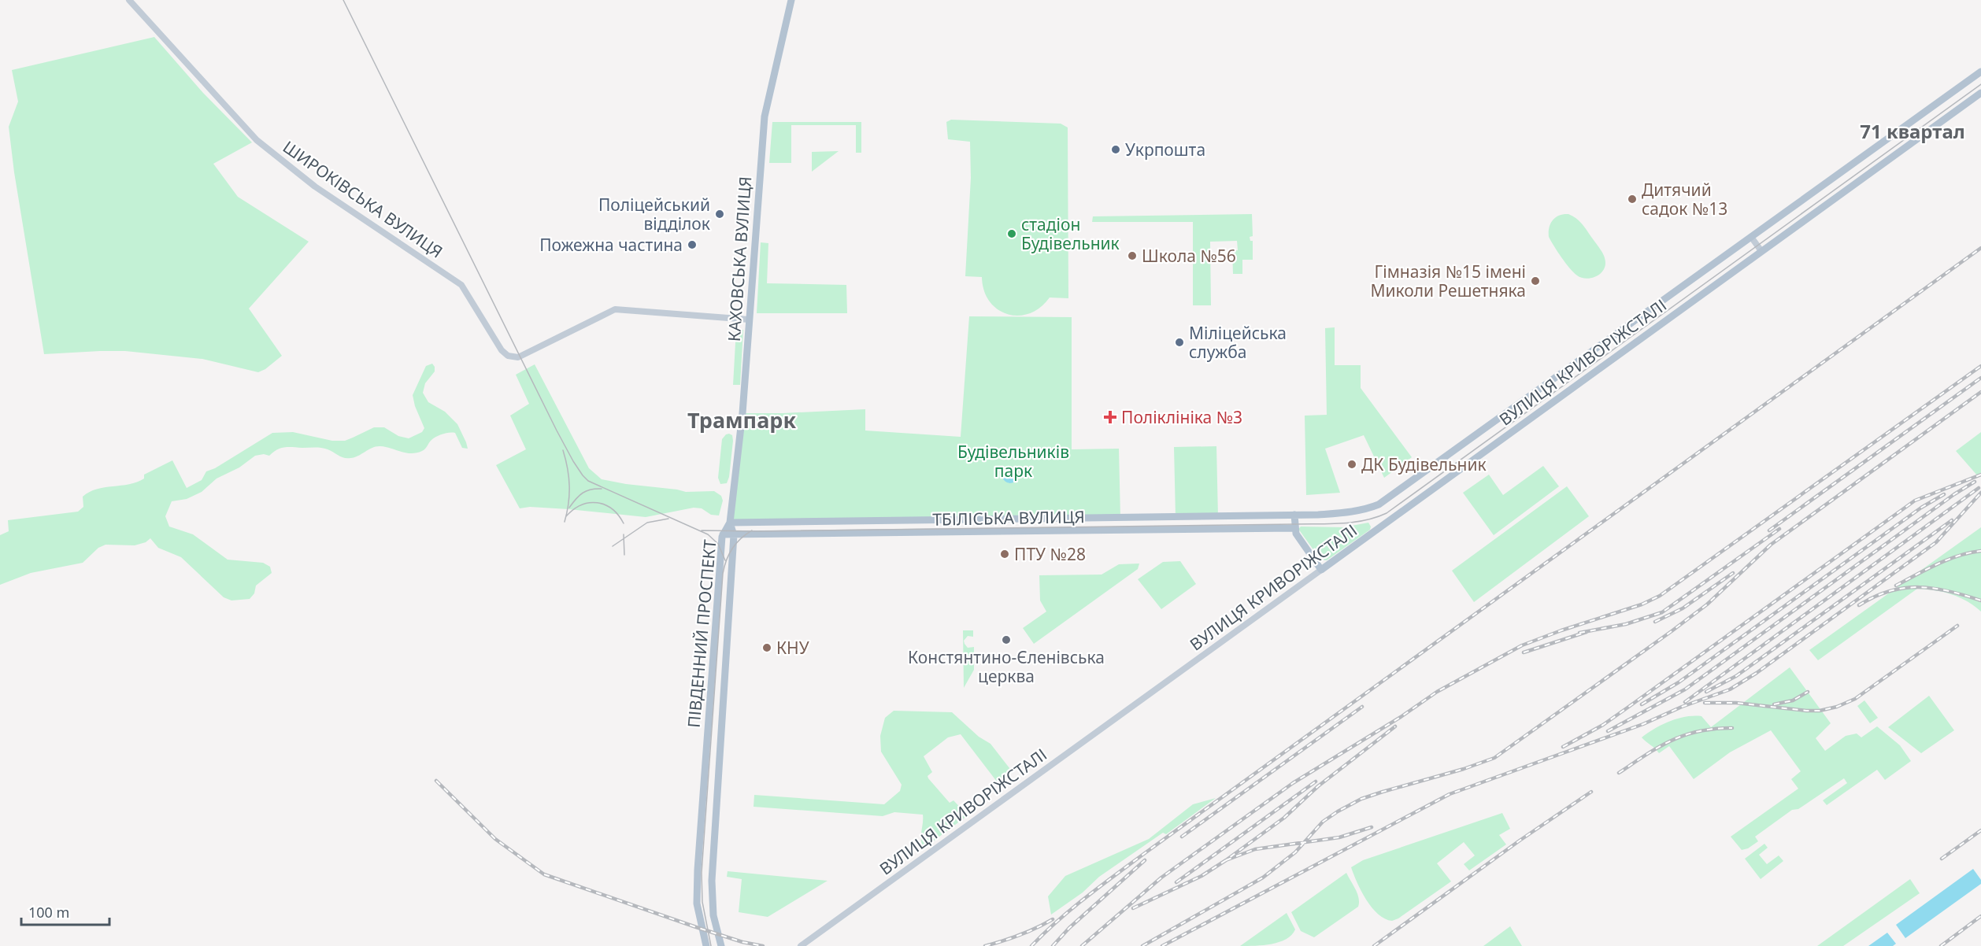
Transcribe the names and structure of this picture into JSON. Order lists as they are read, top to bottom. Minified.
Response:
{"streets":{"main road":["ШИРОКІВСЬКА ВУЛИЦЯ","КАХОВСЬКА ВУЛИЦЯ","ВУЛИЦЯ КРИВОРІЖСТАЛІ","ТБІЛІСЬКА ВУЛИЦЯ","ПІВДЕННИЙ ПРОСПЕКТ"]},"crossings":[["ШИРОКІВСЬКА ВУЛИЦЯ","КАХОВСЬКА ВУЛИЦЯ"],["КАХОВСЬКА ВУЛИЦЯ","ТБІЛІСЬКА ВУЛИЦЯ"],["КАХОВСЬКА ВУЛИЦЯ","ПІВДЕННИЙ ПРОСПЕКТ"],["ВУЛИЦЯ КРИВОРІЖСТАЛІ","ТБІЛІСЬКА ВУЛИЦЯ"],["ТБІЛІСЬКА ВУЛИЦЯ","ПІВДЕННИЙ ПРОСПЕКТ"]],"districts":["71 квартал","Трампарк"],"parks":["Будівельників парк"],"places":{"other":["Укрпошта","Дитячий садок №13","Поліцейський відділок","стадіон Будівельник","Пожежна частина","Школа №56","Гімназія №15 імені Миколи Решетняка","Міліцейська служба","ДК Будівельник","ПТУ №28","Констянтино-Єленівська церква","КНУ"],"health":["Поліклініка №3"]},"scale_bar":"100 m"}
